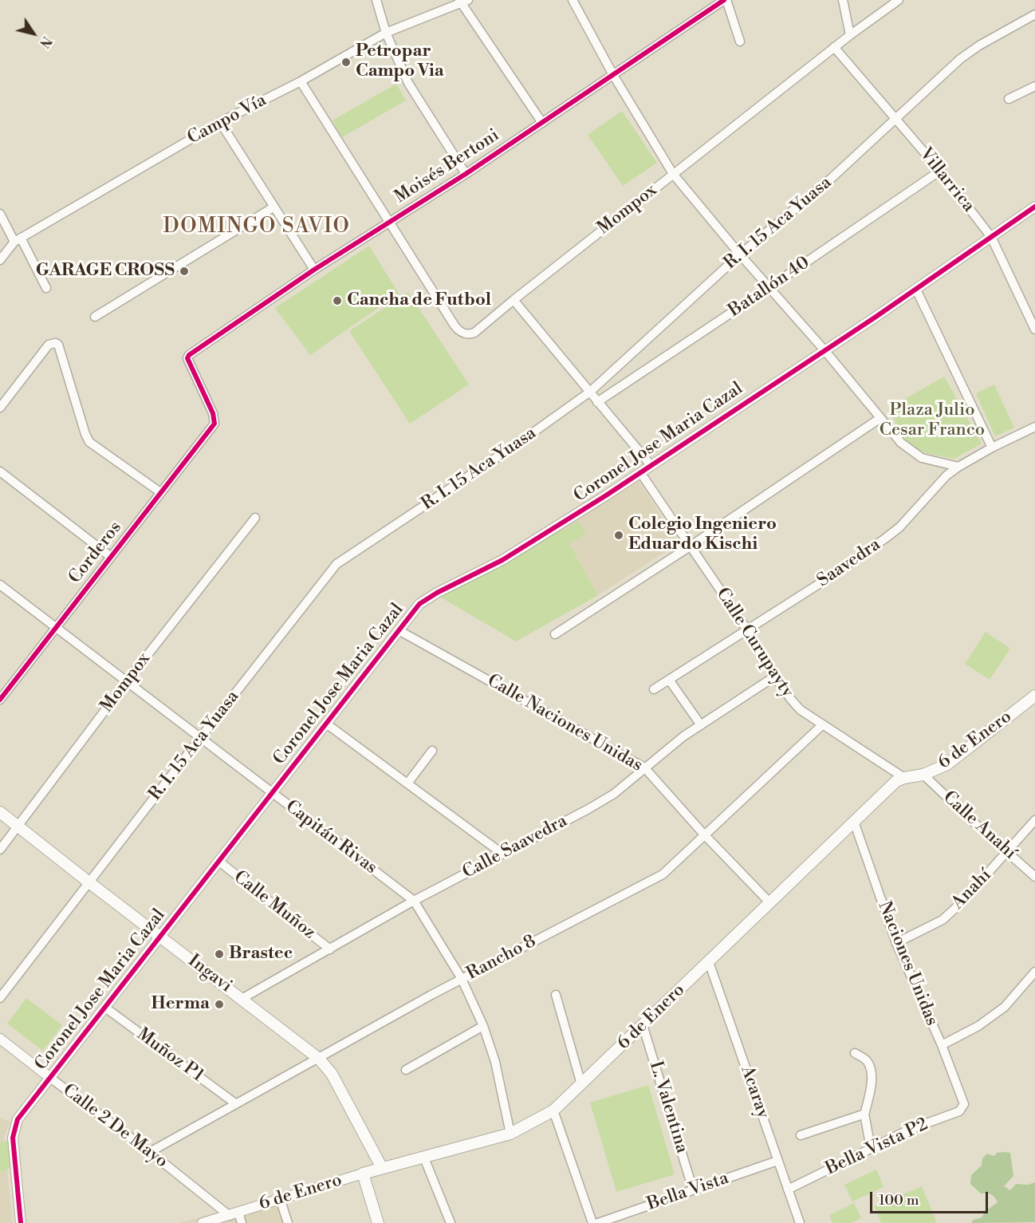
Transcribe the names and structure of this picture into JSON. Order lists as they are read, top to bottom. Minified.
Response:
{"streets":{"main road":["6 de Enero","Ingavi"],"street":["Campo Vía","Moisés Bertoni","Villarrica","Mompox","R. I. 15 Aca Yuasa","Batallón 40","Coronel Jose Maria Cazal","Corderos","Saavedra","Calle Curupayty","Calle Naciones Unidas","Calle Anahí","Capitán Rivas","Calle Saavedra","Anahí","Calle Muñoz","Rancho 8","Naciones Unidas","Muñoz P1","Acaray","L. Valentina","Calle 2 De Mayo","Bella Vista P2","Bella Vista"]},"crossings":[["Moisés Bertoni","Mompox"],["Moisés Bertoni","Corderos"],["Villarrica","Mompox"],["Villarrica","R. I. 15 Aca Yuasa"],["Villarrica","Batallón 40"],["Villarrica","Coronel Jose Maria Cazal"],["Mompox","Capitán Rivas"],["Mompox","Ingavi"],["R. I. 15 Aca Yuasa","Capitán Rivas"],["R. I. 15 Aca Yuasa","Ingavi"],["Coronel Jose Maria Cazal","Calle Curupayty"],["Coronel Jose Maria Cazal","Calle Naciones Unidas"],["Coronel Jose Maria Cazal","Capitán Rivas"],["Coronel Jose Maria Cazal","Calle Muñoz"],["Coronel Jose Maria Cazal","Ingavi"],["Coronel Jose Maria Cazal","Muñoz P1"],["Coronel Jose Maria Cazal","Calle 2 De Mayo"],["Corderos","Capitán Rivas"],["Saavedra","Calle Curupayty"],["Calle Curupayty","6 de Enero"],["Calle Curupayty","Calle Saavedra"],["Calle Curupayty","Rancho 8"],["Calle Naciones Unidas","6 de Enero"],["Calle Naciones Unidas","Calle Saavedra"],["Calle Naciones Unidas","Rancho 8"],["6 de Enero","Calle Anahí"],["6 de Enero","Capitán Rivas"],["6 de Enero","Naciones Unidas"],["6 de Enero","Ingavi"],["6 de Enero","Acaray"],["6 de Enero","L. Valentina"],["6 de Enero","Calle 2 De Mayo"],["Calle Anahí","Anahí"],["Capitán Rivas","Calle Saavedra"],["Capitán Rivas","Rancho 8"],["Calle Saavedra","Calle Muñoz"],["Calle Saavedra","Ingavi"],["Anahí","Naciones Unidas"],["Rancho 8","Ingavi"],["Rancho 8","Muñoz P1"],["Rancho 8","Calle 2 De Mayo"],["Naciones Unidas","Bella Vista P2"],["Acaray","Bella Vista P2"],["Acaray","Bella Vista"],["L. Valentina","Bella Vista"]],"districts":["DOMINGO SAVIO"],"parks":["Plaza Julio Cesar Franco"],"places":["Petropar Campo Via","GARAGE CROSS","Cancha de Futbol","Colegio Ingeniero Eduardo Kischi","Brastec","Herma"],"scale_bar":"100 m","north":"bottom right"}
